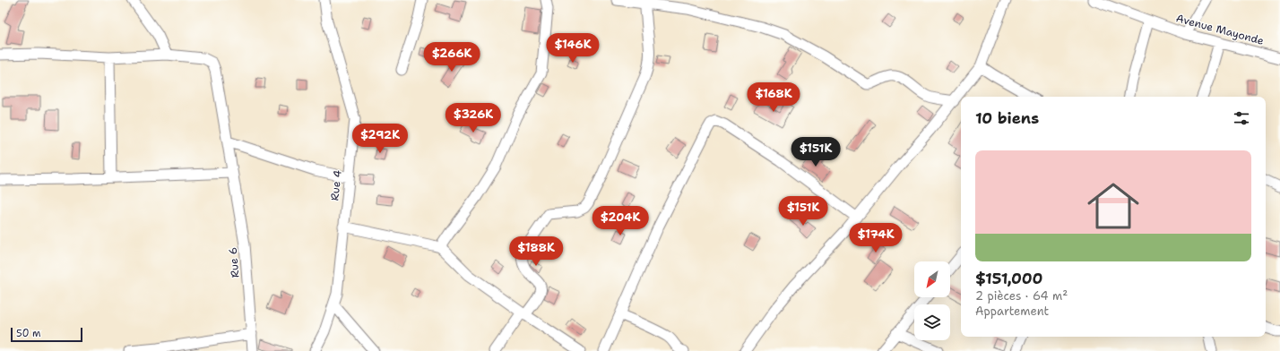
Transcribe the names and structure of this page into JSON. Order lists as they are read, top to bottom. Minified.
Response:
{"streets":{"street":["Avenue Mayonde","Rue 4","Rue 6"]},"scale_bar":"50 m","north":"bottom left","page":{"price":["$146K","$266K","$168K","$326K","$292K","$151K","$151K","$204K","$174K","$188K"],"heading":"10 biens","list":[{"name":"$151,000","note":"2 pièces · 64 m² · Appartement"}],"scale":"50 m"}}
